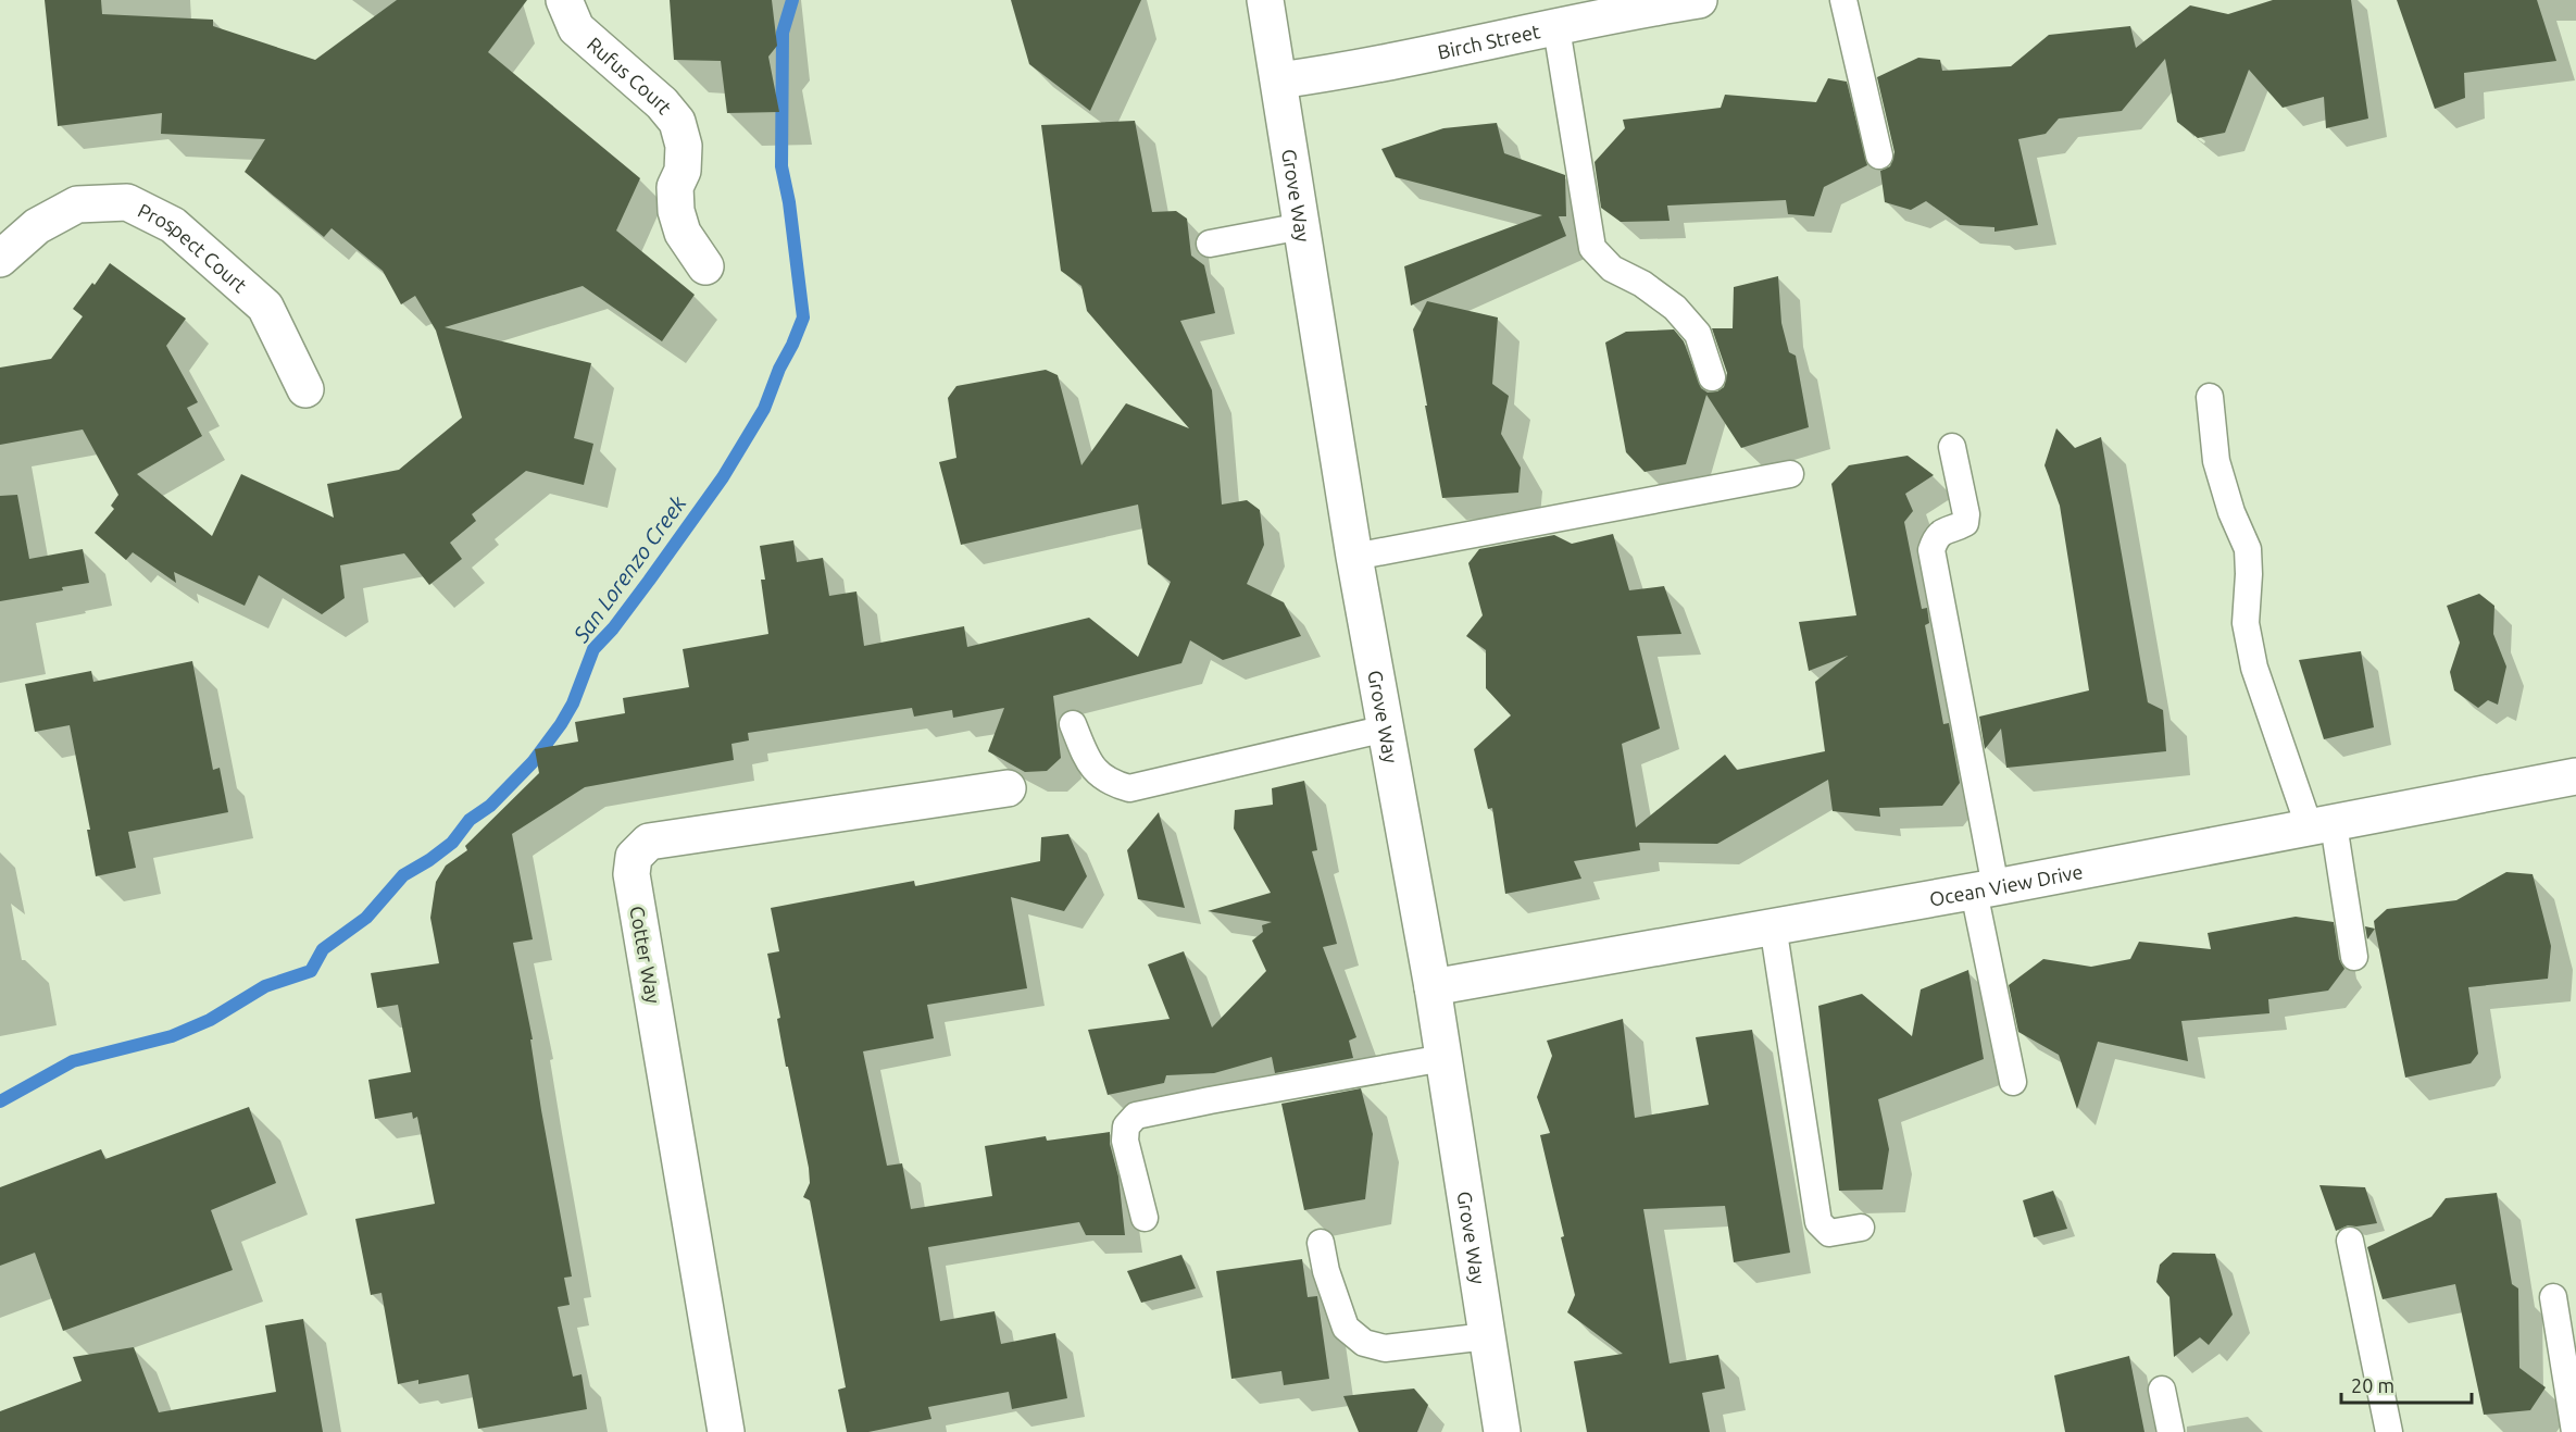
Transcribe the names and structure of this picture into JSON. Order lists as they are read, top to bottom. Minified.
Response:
{"streets":{"street":["Birch Street","Rufus Court","Grove Way","Prospect Court","Ocean View Drive","Cotter Way"]},"crossings":[["Birch Street","Grove Way"],["Grove Way","Ocean View Drive"]],"water":["San Lorenzo Creek"],"scale_bar":"20 m"}
